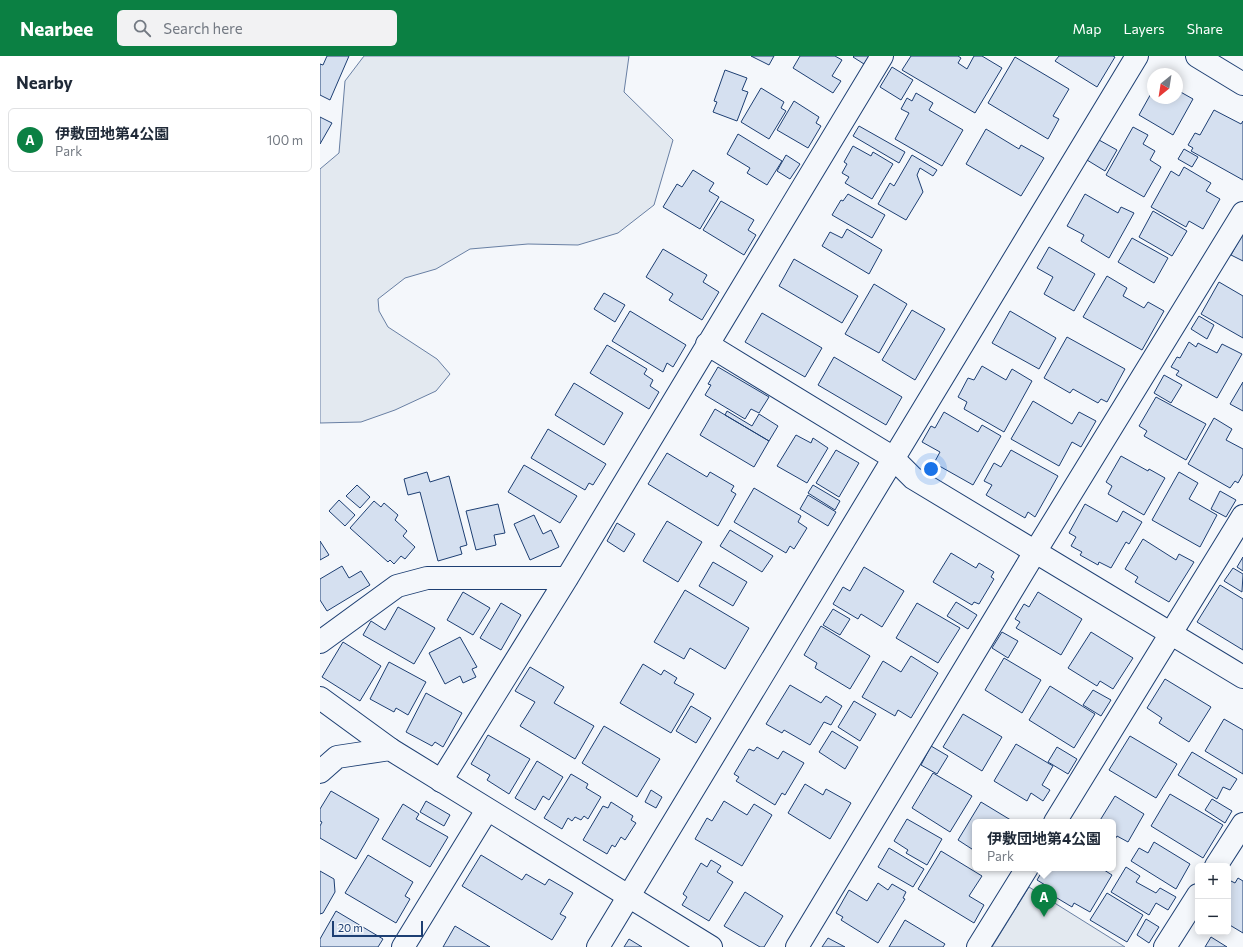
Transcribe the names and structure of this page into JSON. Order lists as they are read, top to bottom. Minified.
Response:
{"scale_bar":"20 m","north":"bottom left","page":{"header":"Nearbee","search":"Search here","nav":["Map","Layers","Share"],"heading":"Nearby","list":[{"mark":"A","name":"伊敷団地第4公園","note":"Park","value":"100 m"}],"popup":["伊敷団地第4公園","Park"],"map_buttons":["+","−"],"pins":"A","scale":"20 m"}}
